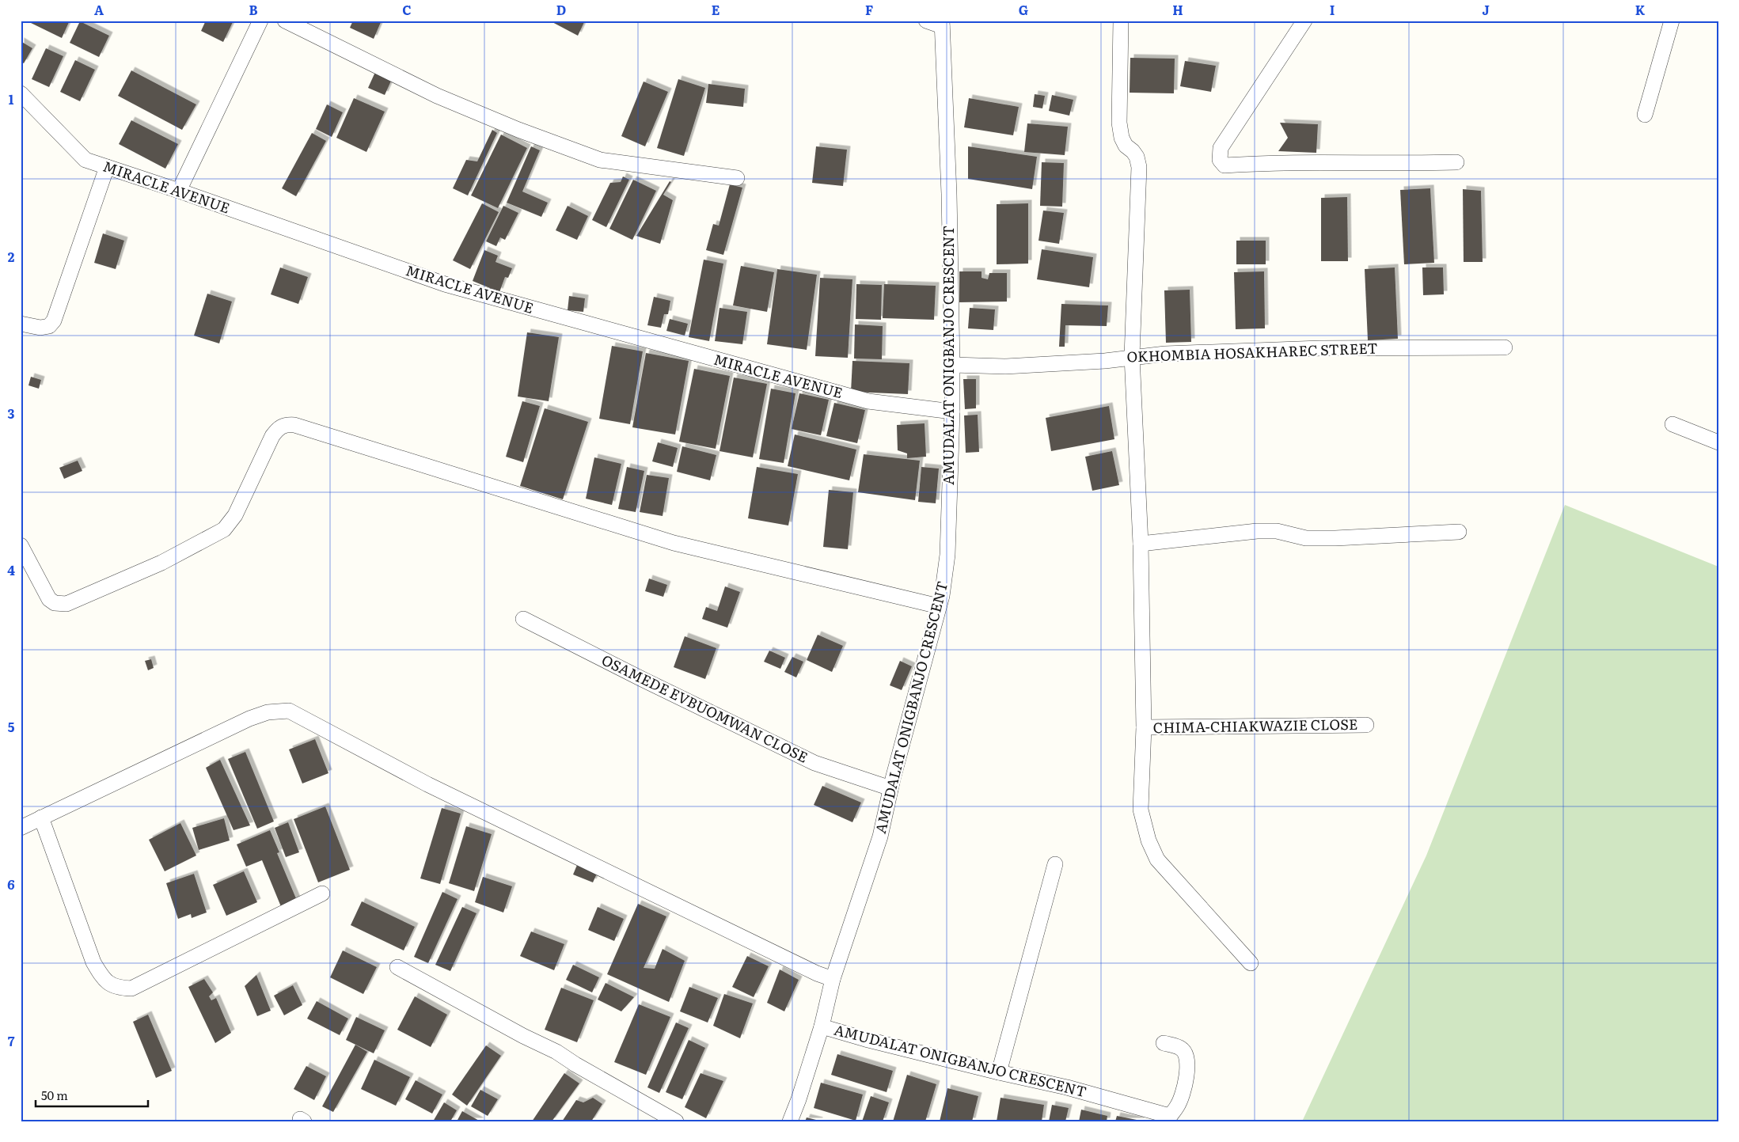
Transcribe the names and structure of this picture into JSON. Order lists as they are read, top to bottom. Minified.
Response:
{"streets":{"street":["MIRACLE AVENUE","OKHOMBIA HOSAKHAREC STREET","AMUDALAT ONIGBANJO CRESCENT","OSAMEDE EVBUOMWAN CLOSE","CHIMA-CHIAKWAZIE CLOSE"]},"crossings":[["MIRACLE AVENUE","AMUDALAT ONIGBANJO CRESCENT"],["OKHOMBIA HOSAKHAREC STREET","AMUDALAT ONIGBANJO CRESCENT"],["AMUDALAT ONIGBANJO CRESCENT","OSAMEDE EVBUOMWAN CLOSE"]],"scale_bar":"50 m","grid":{"columns":["A","B","C","D","E","F","G","H","I","J","K"],"rows":["1","2","3","4","5","6","7"]}}
